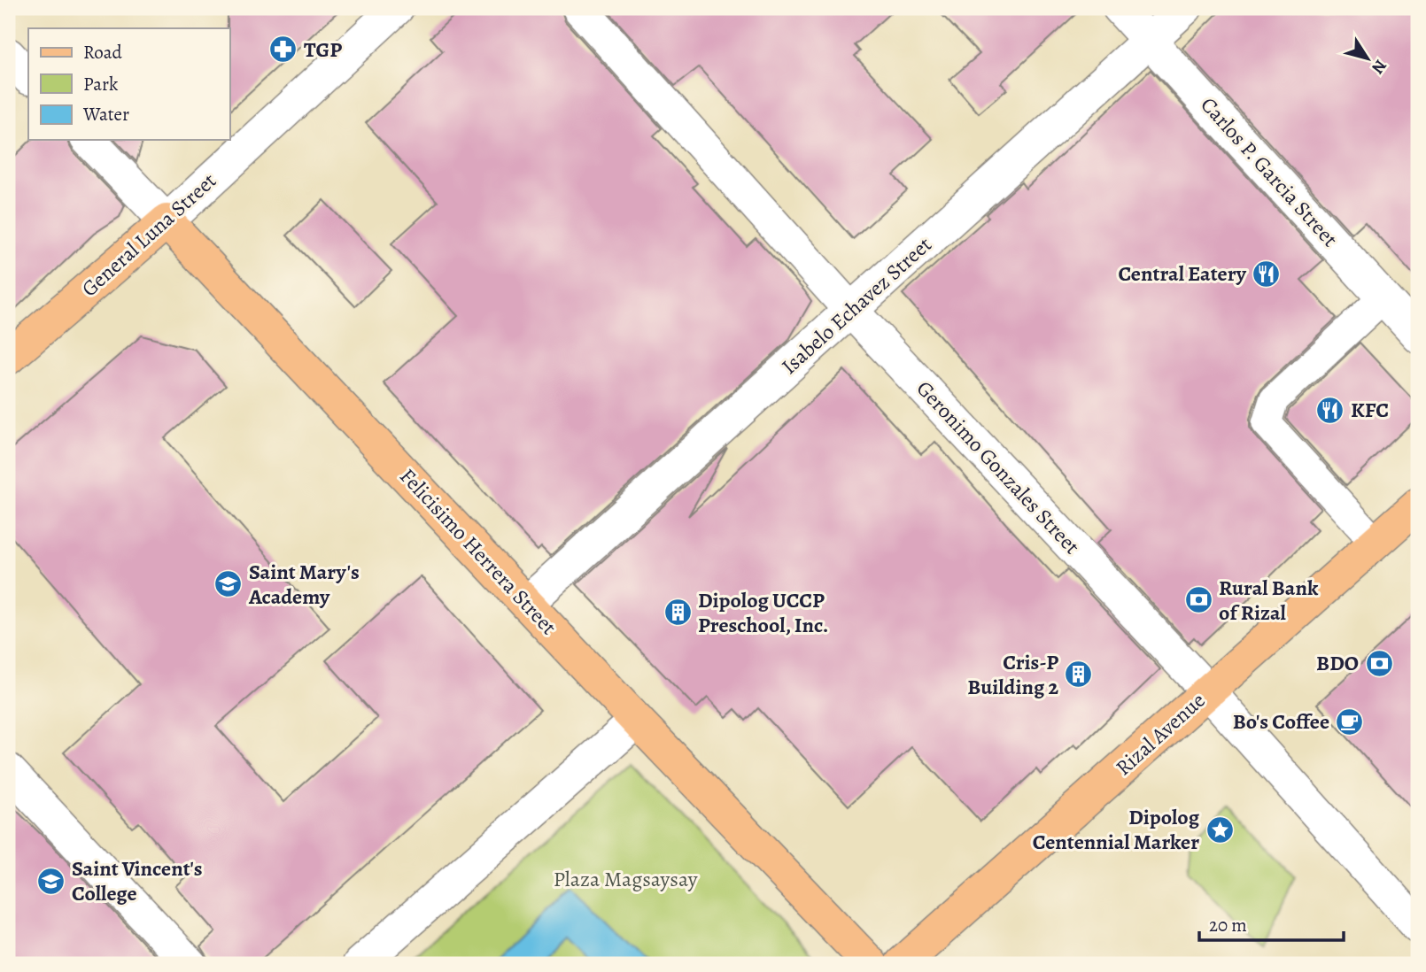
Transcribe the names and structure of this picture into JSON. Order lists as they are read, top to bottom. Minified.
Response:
{"streets":{"main road":["General Luna Street","Felicisimo Herrera Street","Rizal Avenue"],"street":["Carlos P. Garcia Street","Isabelo Echavez Street","Geronimo Gonzales Street"]},"crossings":[["Carlos P. Garcia Street","Isabelo Echavez Street"],["General Luna Street","Felicisimo Herrera Street"],["Isabelo Echavez Street","Geronimo Gonzales Street"],["Isabelo Echavez Street","Felicisimo Herrera Street"],["Geronimo Gonzales Street","Rizal Avenue"]],"parks":["Plaza Magsaysay"],"places":{"pharmacy":["TGP"],"restaurant":["Central Eatery","KFC"],"school or university":["Saint Mary's Academy","Saint Vincent's College"],"bank":["Rural Bank of Rizal","BDO"],"building":["Dipolog UCCP Preschool, Inc.","Cris-P Building 2"],"cafe":["Bo's Coffee"],"place":["Dipolog Centennial Marker"]},"legend":["Road","Park","Water"],"scale_bar":"20 m","north":"bottom right"}
